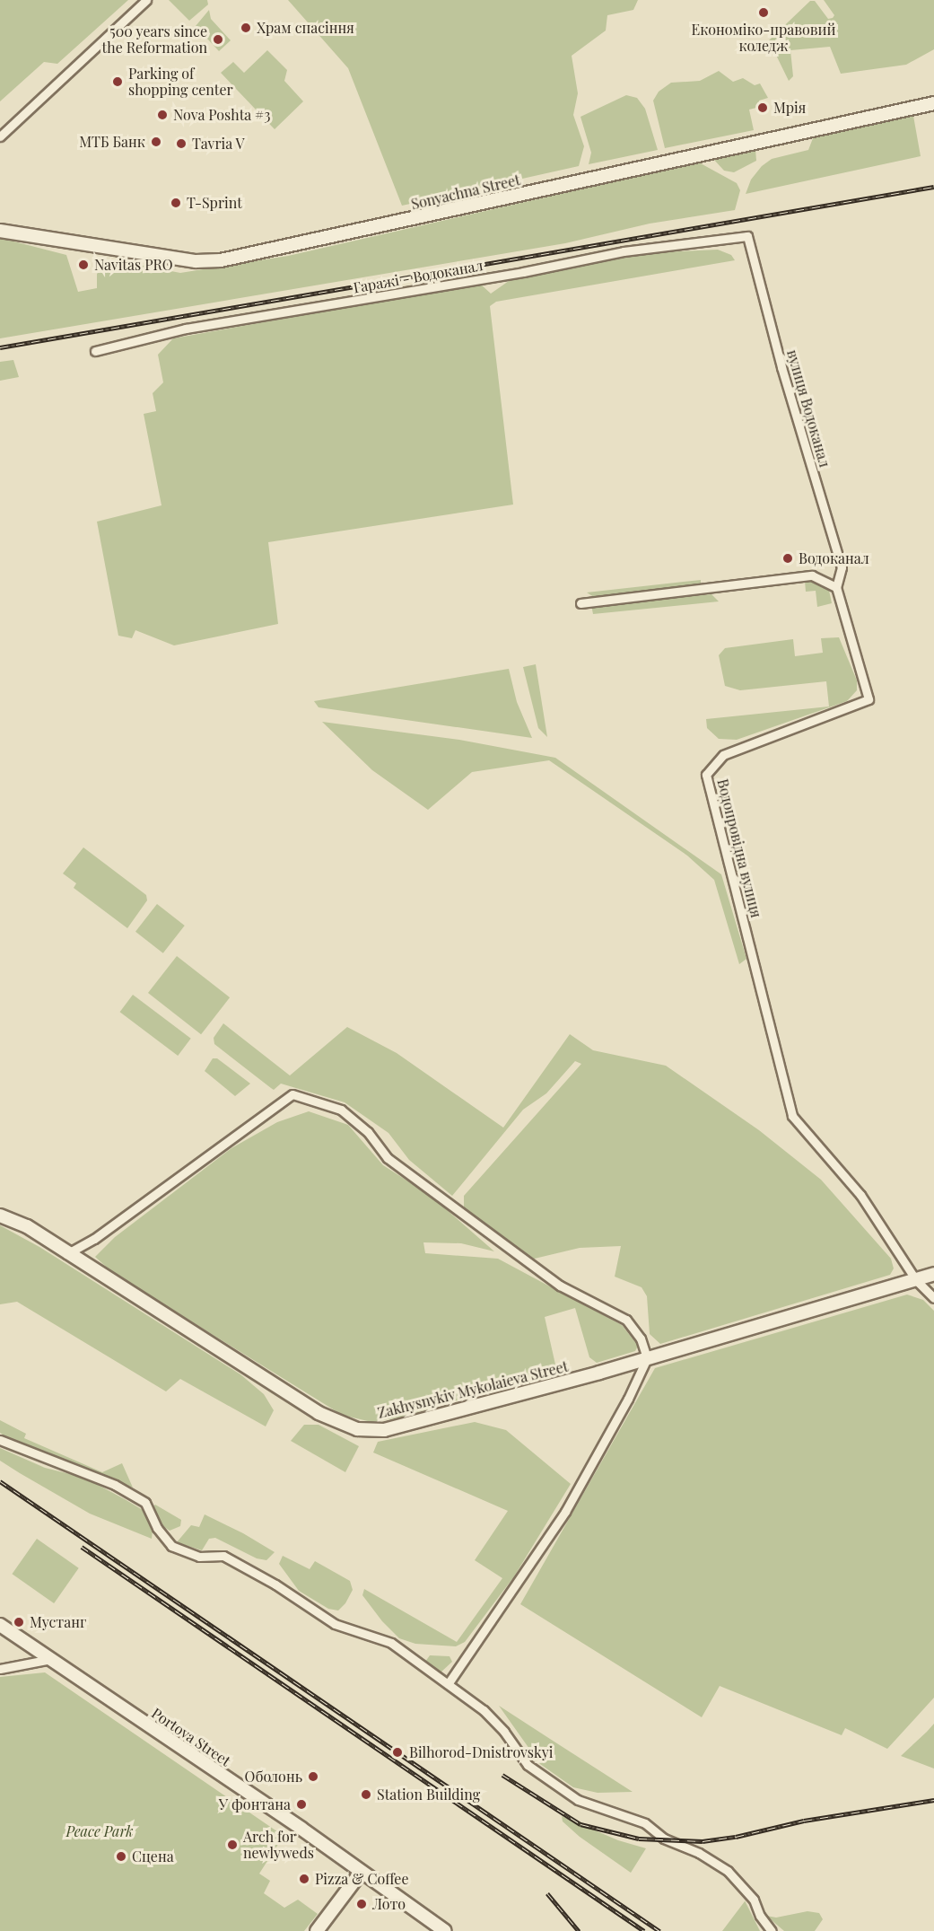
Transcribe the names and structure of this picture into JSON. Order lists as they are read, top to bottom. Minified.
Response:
{"streets":{"street":["Sonyachna Street","Гаражі - Водоканал","вулиця Водоканал","Водопровідна вулиця","Zakhysnykiv Mykolaieva Street","Portova Street"]},"crossings":[["Гаражі - Водоканал","вулиця Водоканал"],["вулиця Водоканал","Водопровідна вулиця"],["Водопровідна вулиця","Zakhysnykiv Mykolaieva Street"]],"parks":["Peace Park"],"places":["Економіко-правовий коледж","Храм спасіння","500 years since the Reformation","Parking of shopping center","Мрія","Nova Poshta #3","МТБ Банк","Tavria V","T-Sprint","Navitas PRO","Водоканал","Мустанг","Bilhorod-Dnistrovskyi","Оболонь","Station Building","У фонтана","Arch for newlyweds","Сцена","Pizza & Coffee","Лото"]}
